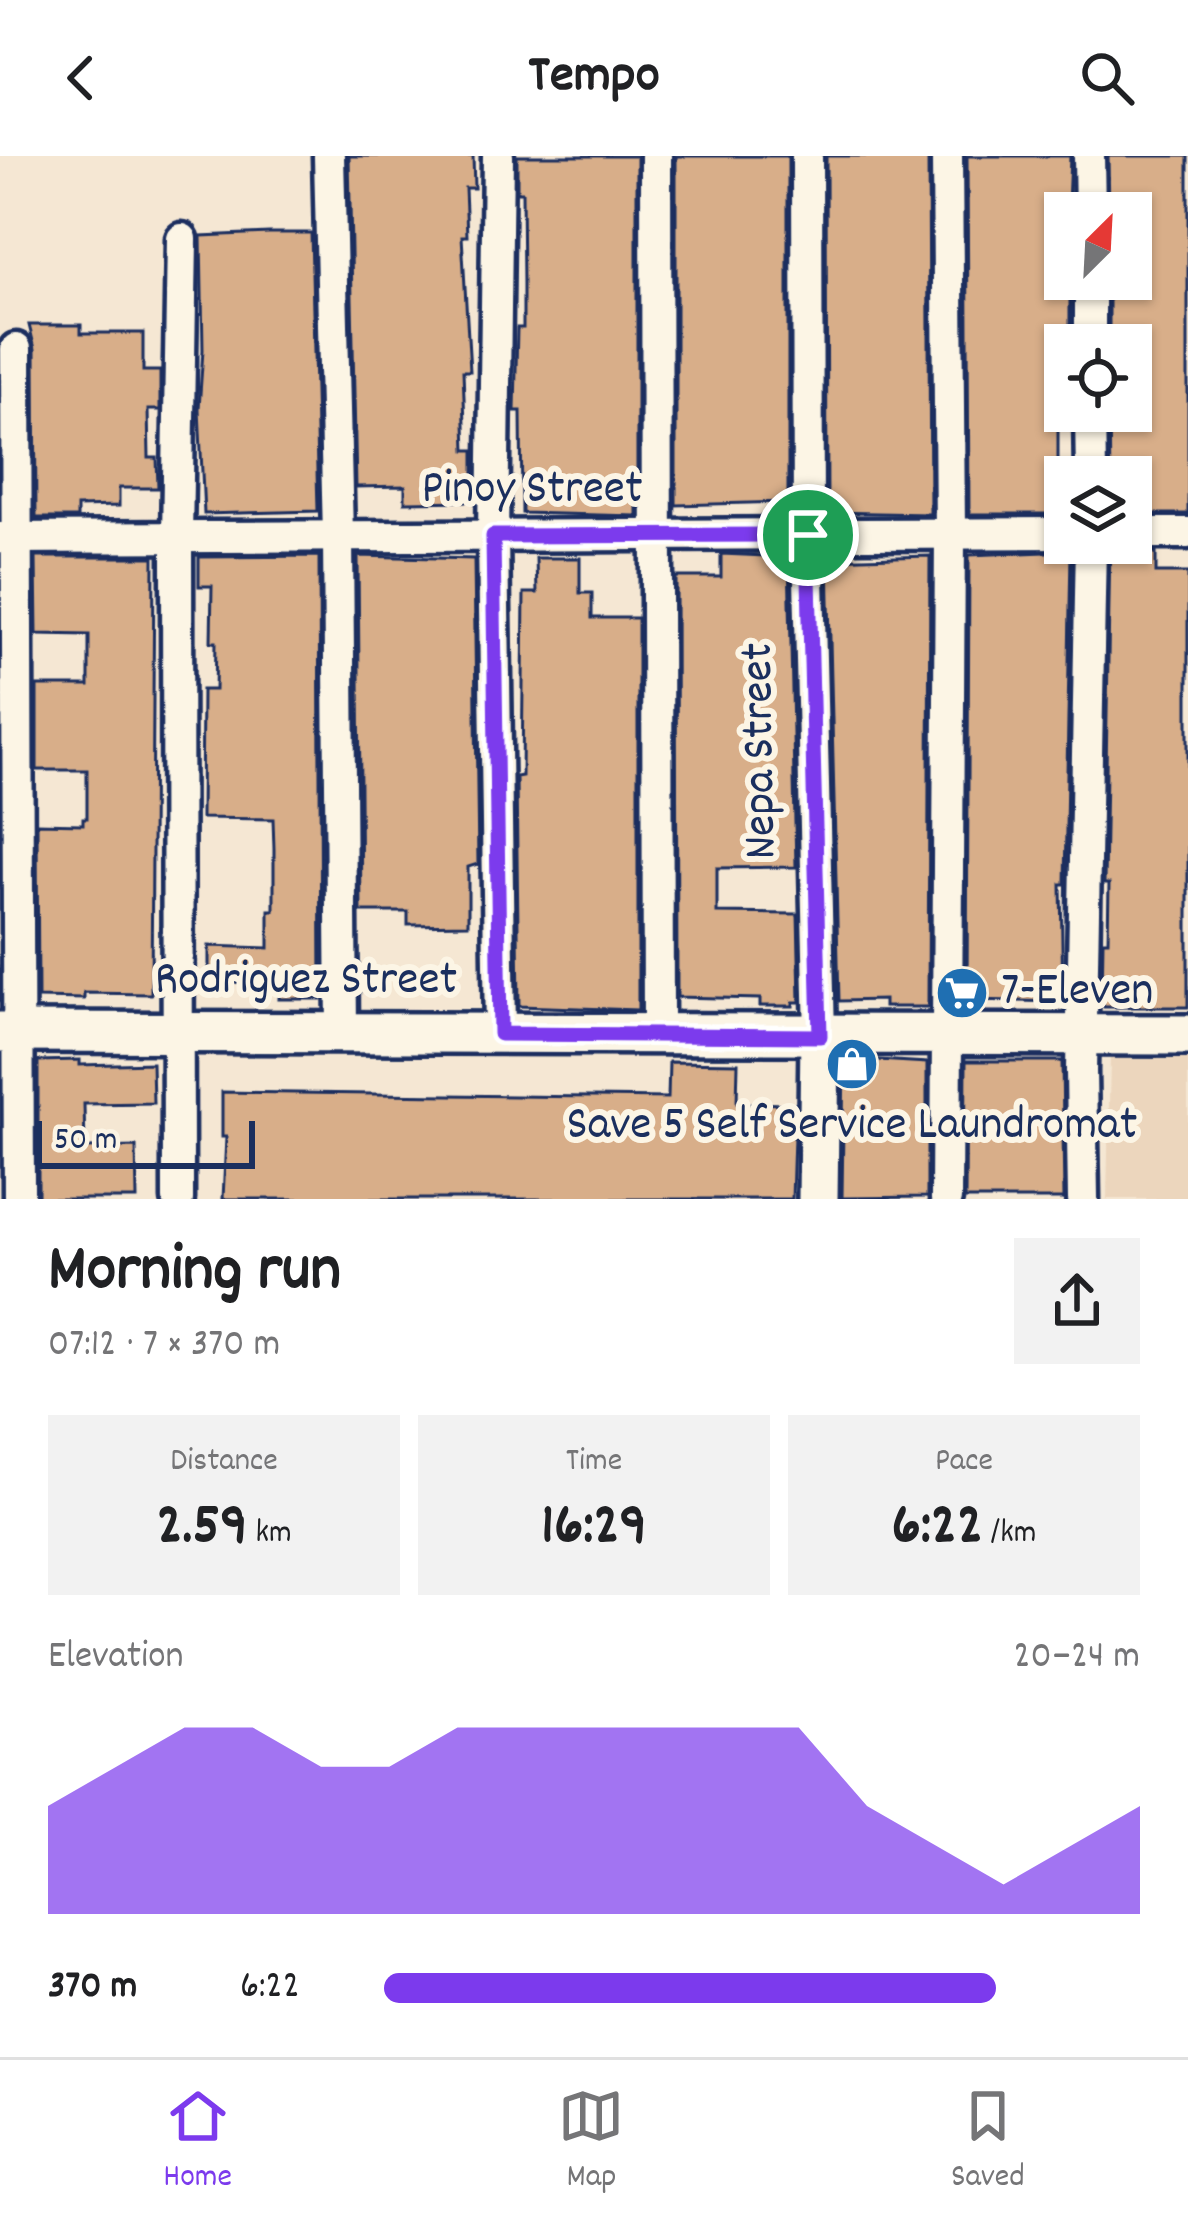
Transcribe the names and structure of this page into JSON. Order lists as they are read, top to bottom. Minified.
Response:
{"streets":{"street":["Pinoy Street","Nepa Street","Rodriguez Street"]},"crossings":[["Pinoy Street","Nepa Street"],["Nepa Street","Rodriguez Street"]],"places":{"supermarket":["7-Eleven"],"shop":["Save 5 Self Service Laundromat"]},"scale_bar":"50 m","north":"top right","page":{"header":"Tempo","scale":"50 m","heading":["Morning run","07:12 · 7 × 370 m"],"stats":[["Distance","2.59 km"],["Time","16:29"],["Pace","6:22 /km"]],"chart":["Elevation","20–24 m"],"list":[{"name":"370 m","note":"6:22"}],"tabs":["Home","Map","Saved"]}}
